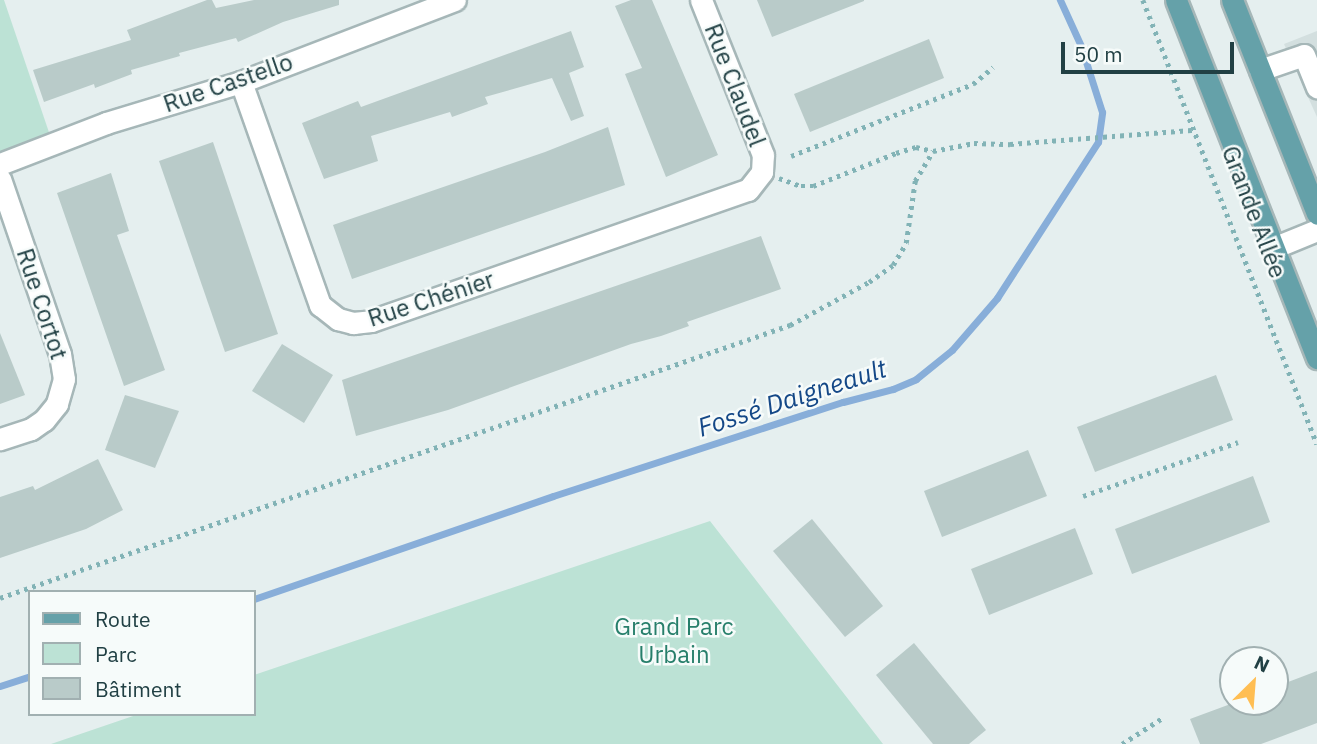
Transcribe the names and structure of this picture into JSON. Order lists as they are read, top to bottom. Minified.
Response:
{"streets":{"main road":["Grande Allée"],"street":["Rue Castello","Rue Claudel","Rue Chénier","Rue Cortot"]},"crossings":[["Rue Castello","Rue Chénier"],["Rue Claudel","Rue Chénier"]],"water":["Fossé Daigneault"],"parks":["Grand Parc Urbain"],"legend":["Route","Parc","Bâtiment"],"scale_bar":"50 m","north":"top right"}
